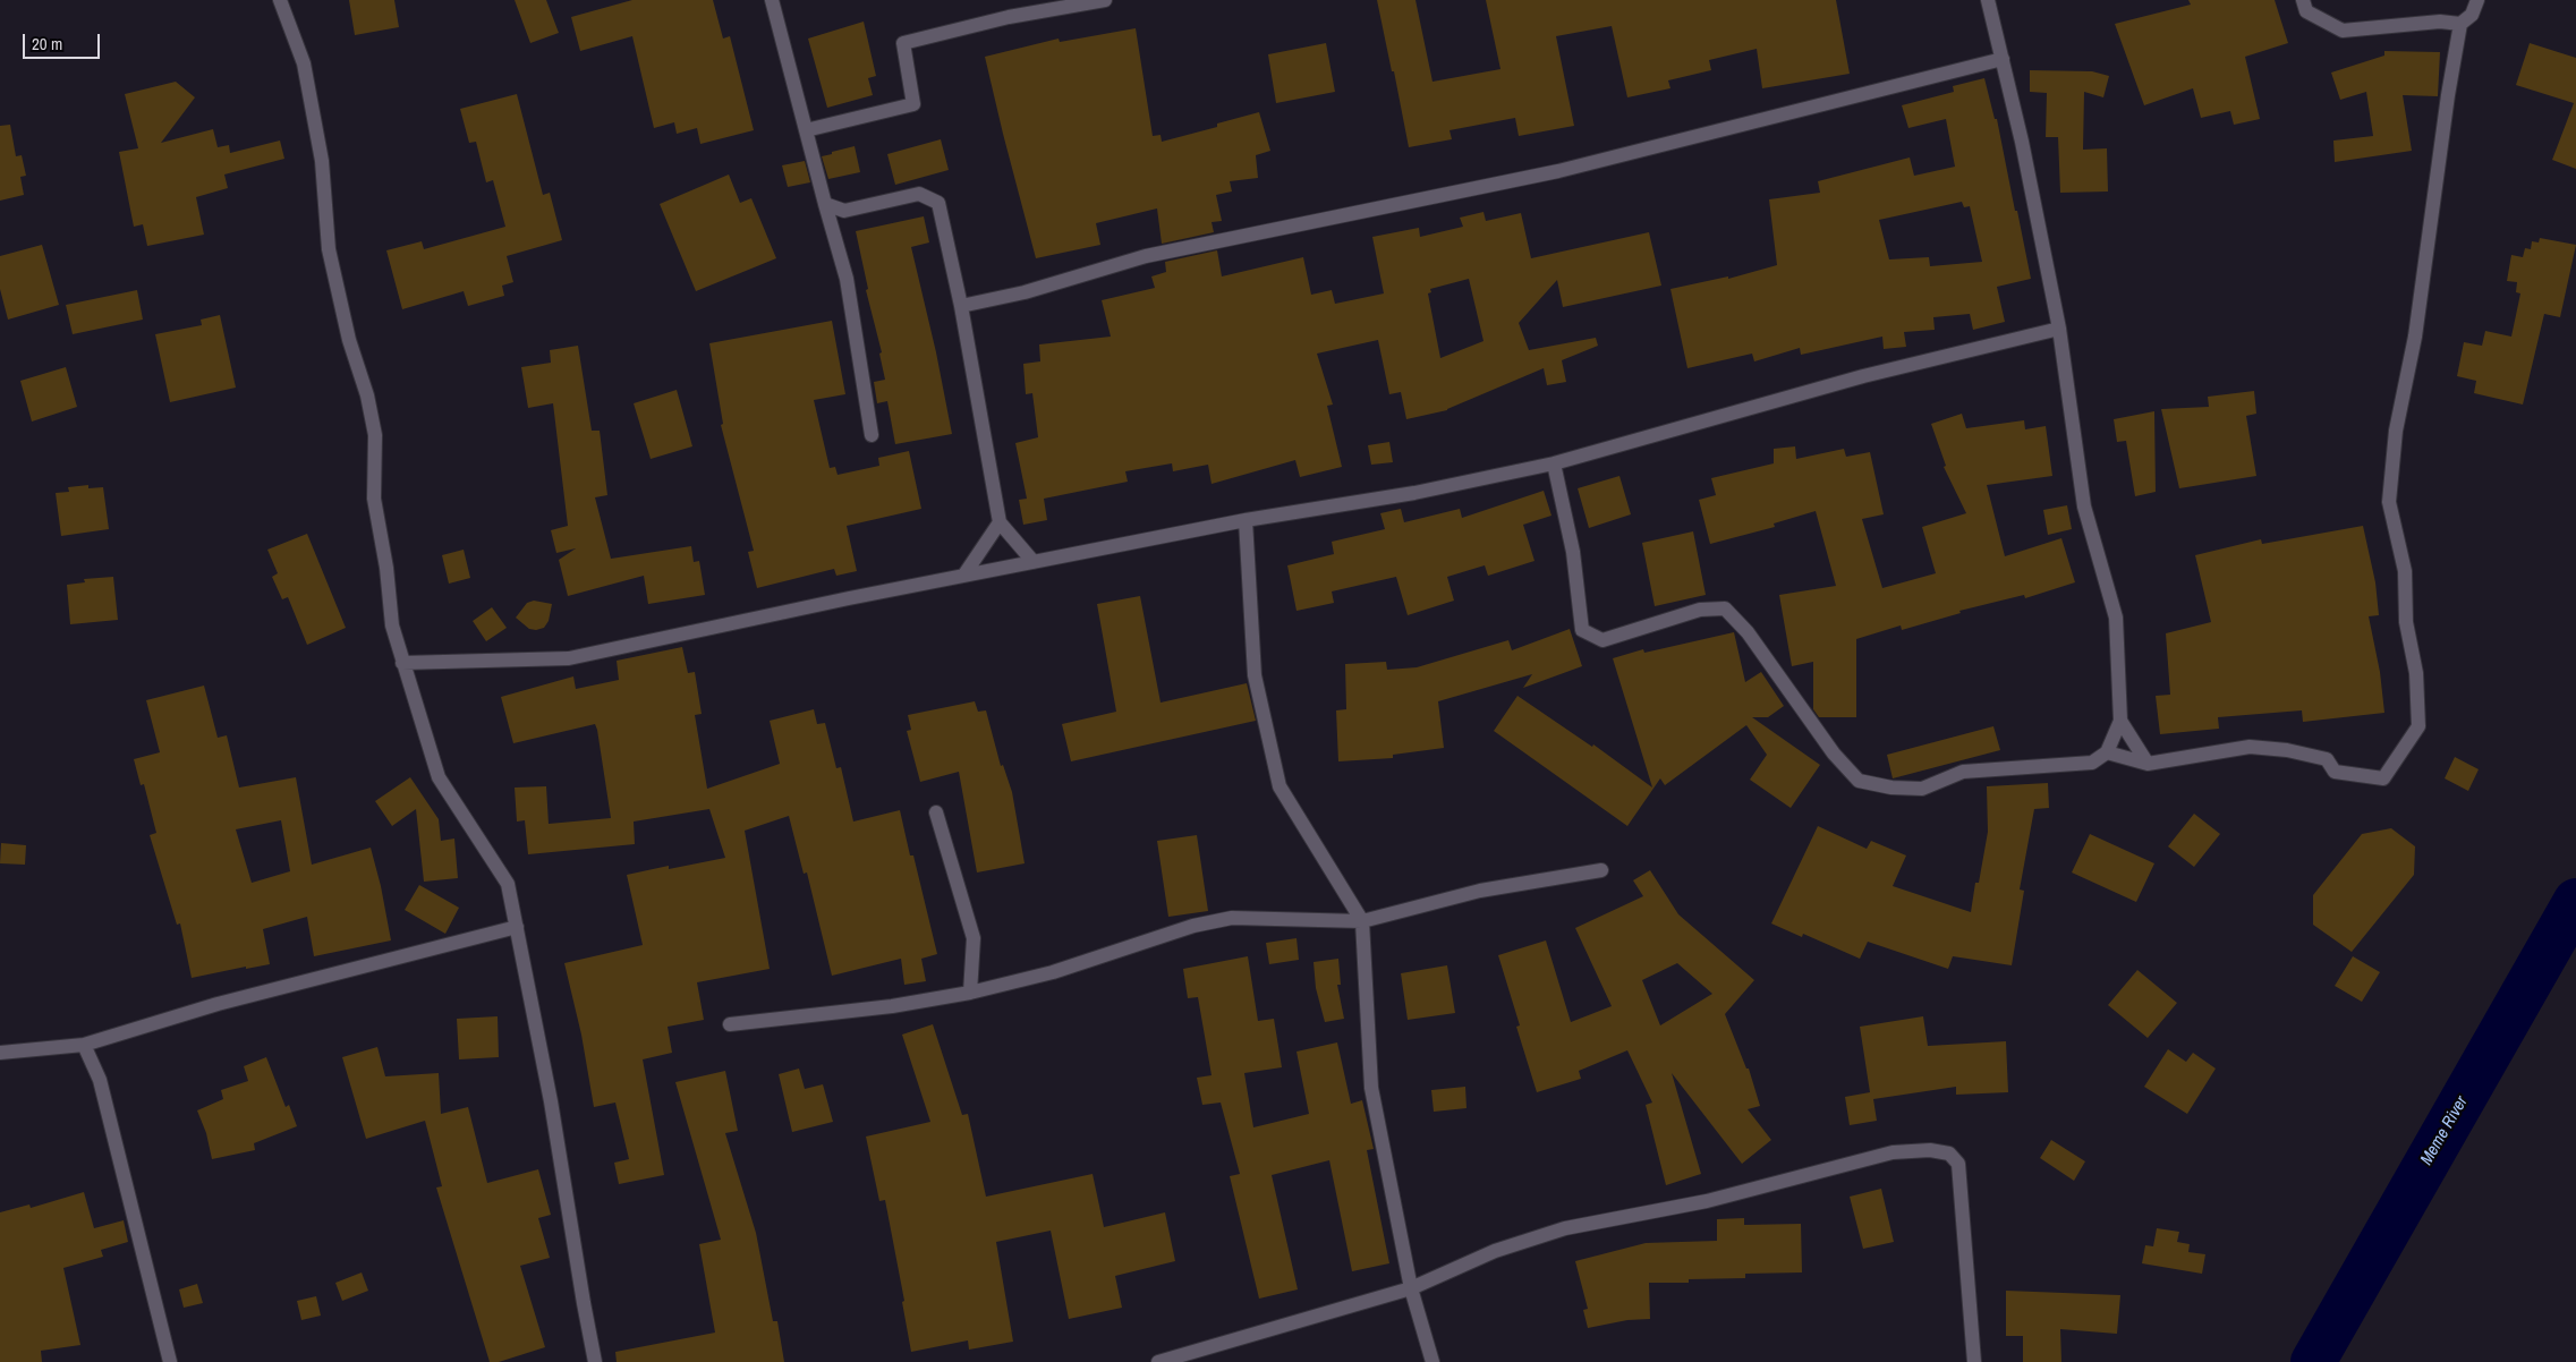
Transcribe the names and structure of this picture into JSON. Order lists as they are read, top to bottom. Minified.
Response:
{"water":["Meme River"],"scale_bar":"20 m"}
